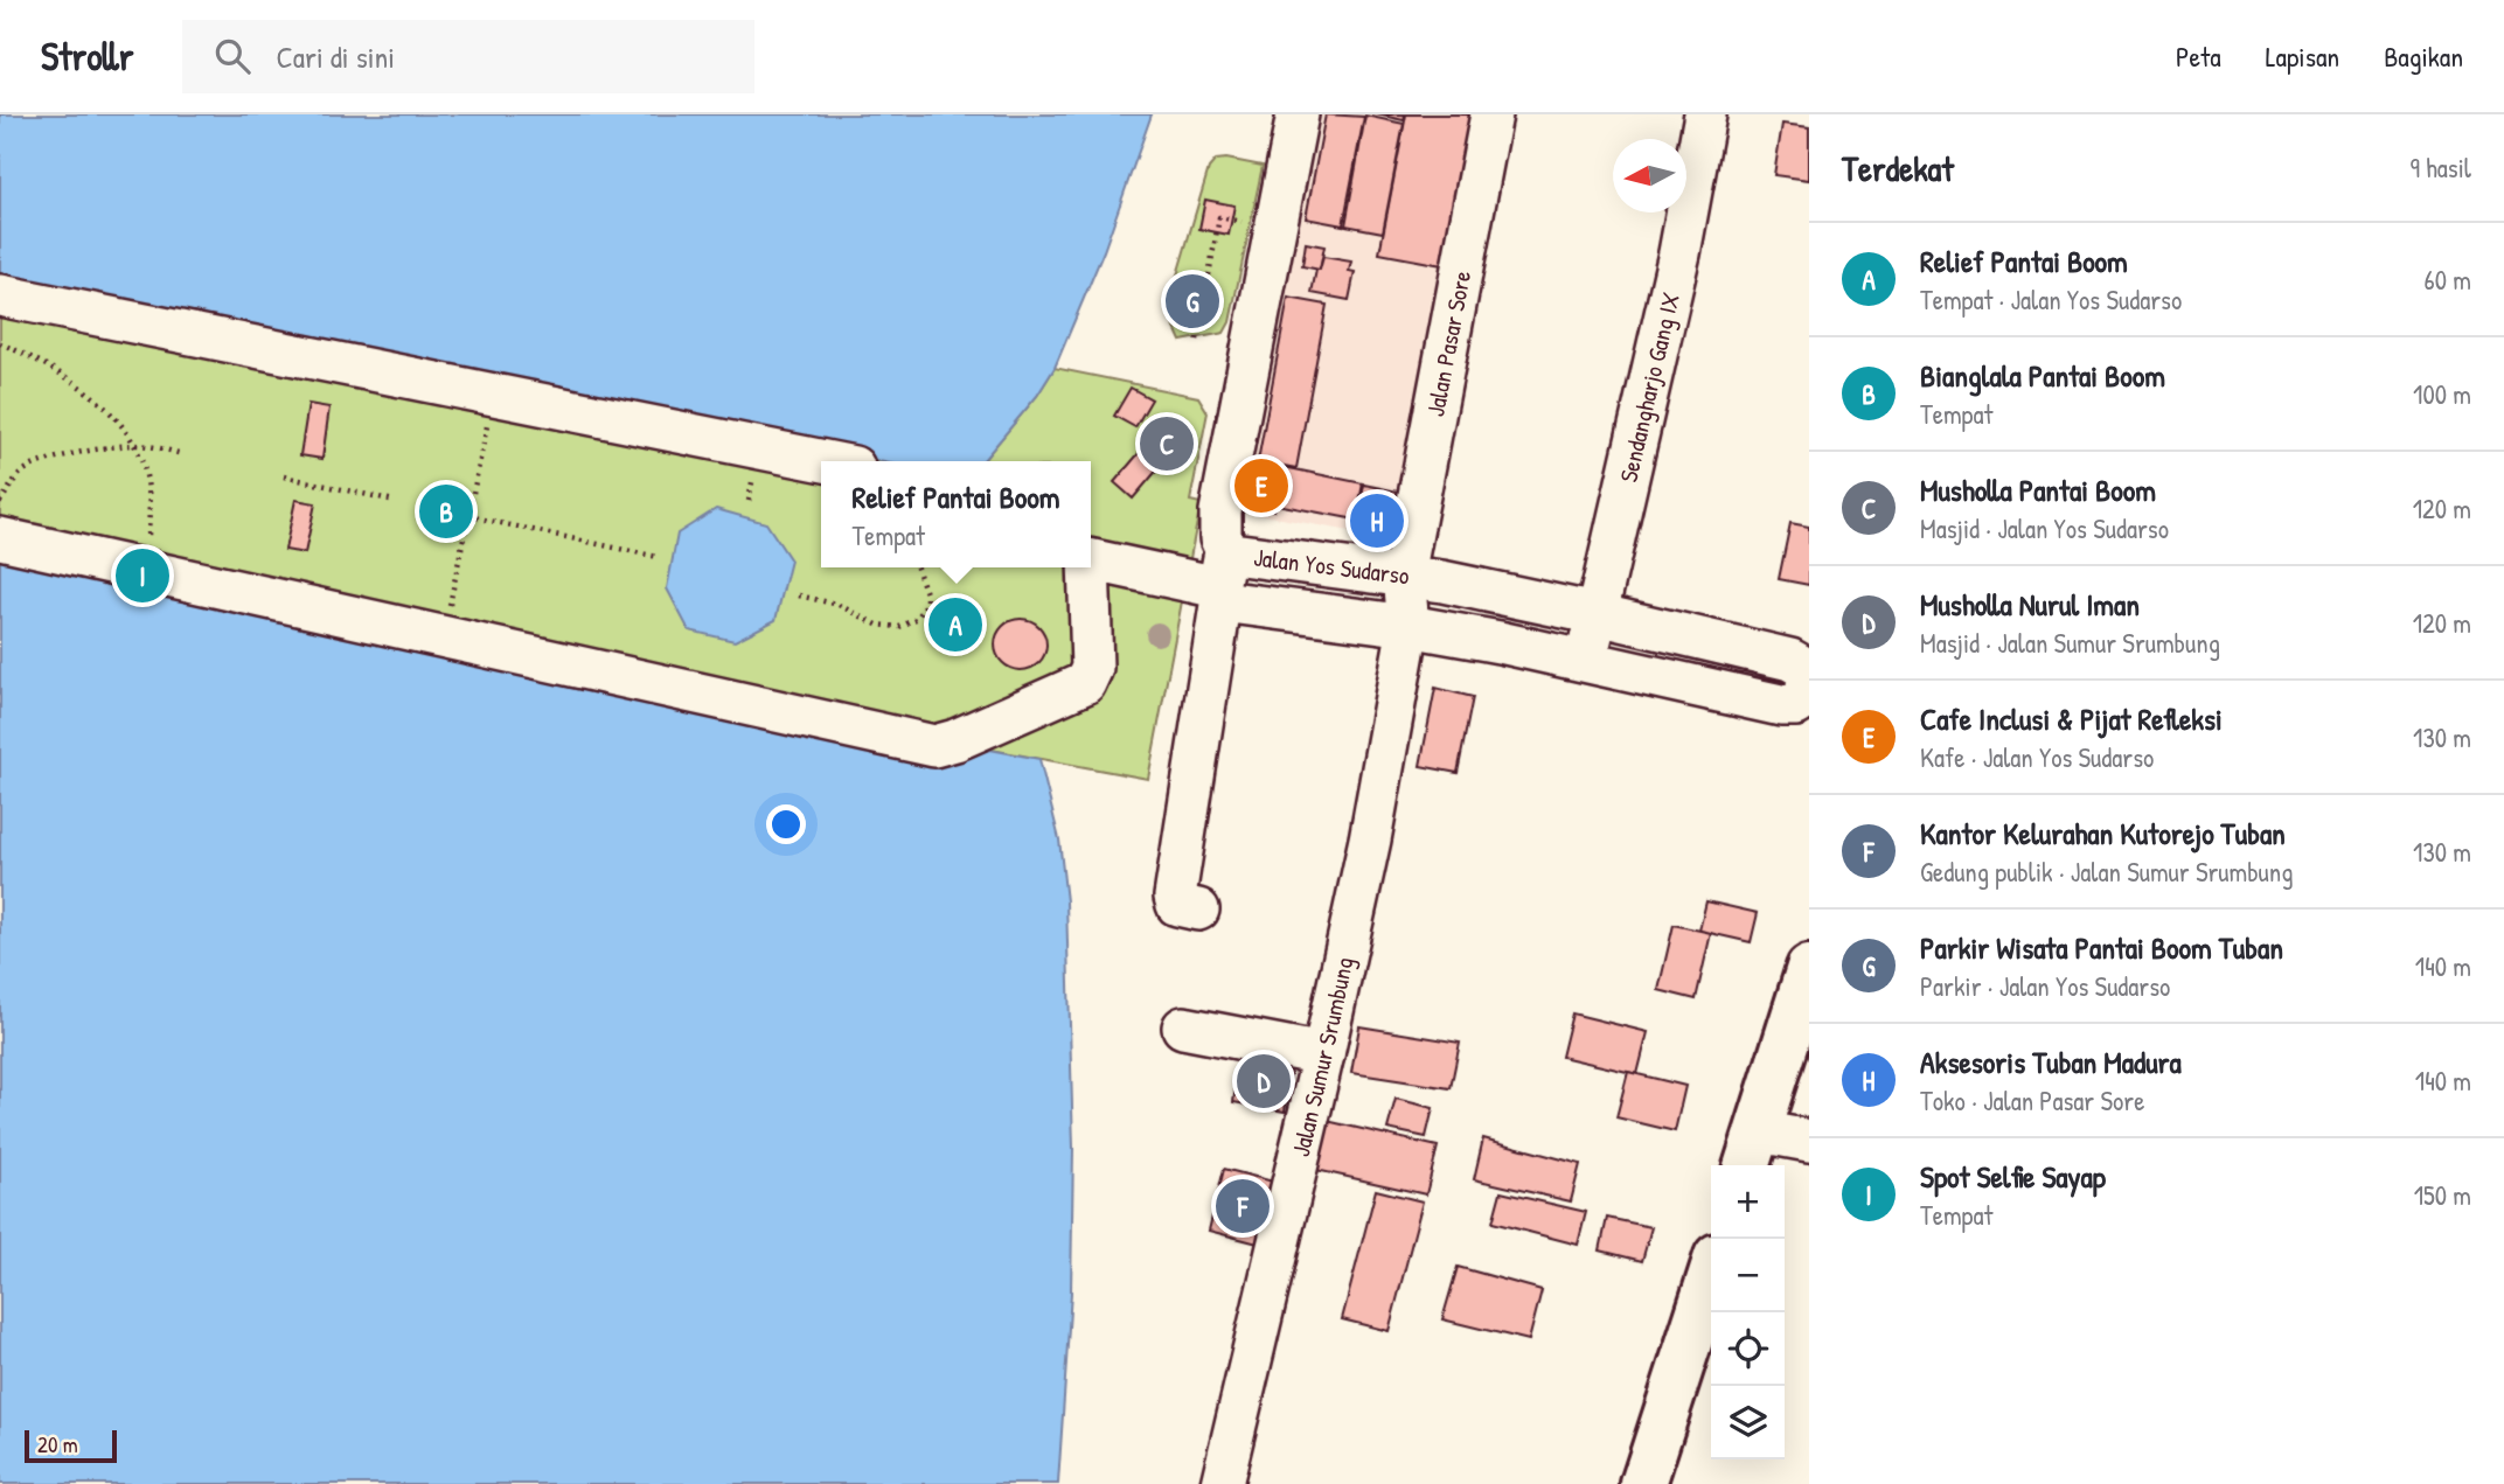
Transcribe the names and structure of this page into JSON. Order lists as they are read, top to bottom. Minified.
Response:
{"streets":{"street":["Jalan Pasar Sore","Sendangharjo Gang IX","Jalan Yos Sudarso","Jalan Sumur Srumbung"]},"crossings":[["Jalan Pasar Sore","Jalan Yos Sudarso"],["Jalan Pasar Sore","Jalan Sumur Srumbung"],["Sendangharjo Gang IX","Jalan Yos Sudarso"],["Jalan Yos Sudarso","Jalan Sumur Srumbung"]],"scale_bar":"20 m","north":"left","page":{"header":"Strollr","search":"Cari di sini","nav":["Peta","Lapisan","Bagikan"],"heading":["Terdekat","9 hasil"],"list":[{"mark":"A","name":"Relief Pantai Boom","note":"Tempat · Jalan Yos Sudarso","value":"60 m"},{"mark":"B","name":"Bianglala Pantai Boom","note":"Tempat","value":"100 m"},{"mark":"C","name":"Musholla Pantai Boom","note":"Masjid · Jalan Yos Sudarso","value":"120 m"},{"mark":"D","name":"Musholla Nurul Iman","note":"Masjid · Jalan Sumur Srumbung","value":"120 m"},{"mark":"E","name":"Cafe Inclusi & Pijat Refleksi","note":"Kafe · Jalan Yos Sudarso","value":"130 m"},{"mark":"F","name":"Kantor Kelurahan Kutorejo Tuban","note":"Gedung publik · Jalan Sumur Srumbung","value":"130 m"},{"mark":"G","name":"Parkir Wisata Pantai Boom Tuban","note":"Parkir · Jalan Yos Sudarso","value":"140 m"},{"mark":"H","name":"Aksesoris Tuban Madura","note":"Toko · Jalan Pasar Sore","value":"140 m"},{"mark":"I","name":"Spot Selfie Sayap","note":"Tempat","value":"150 m"}],"pins":["G","C","E","B","H","I","A","D","F"],"popup":["Relief Pantai Boom","Tempat"],"map_buttons":["+","−"],"scale":"20 m"}}
